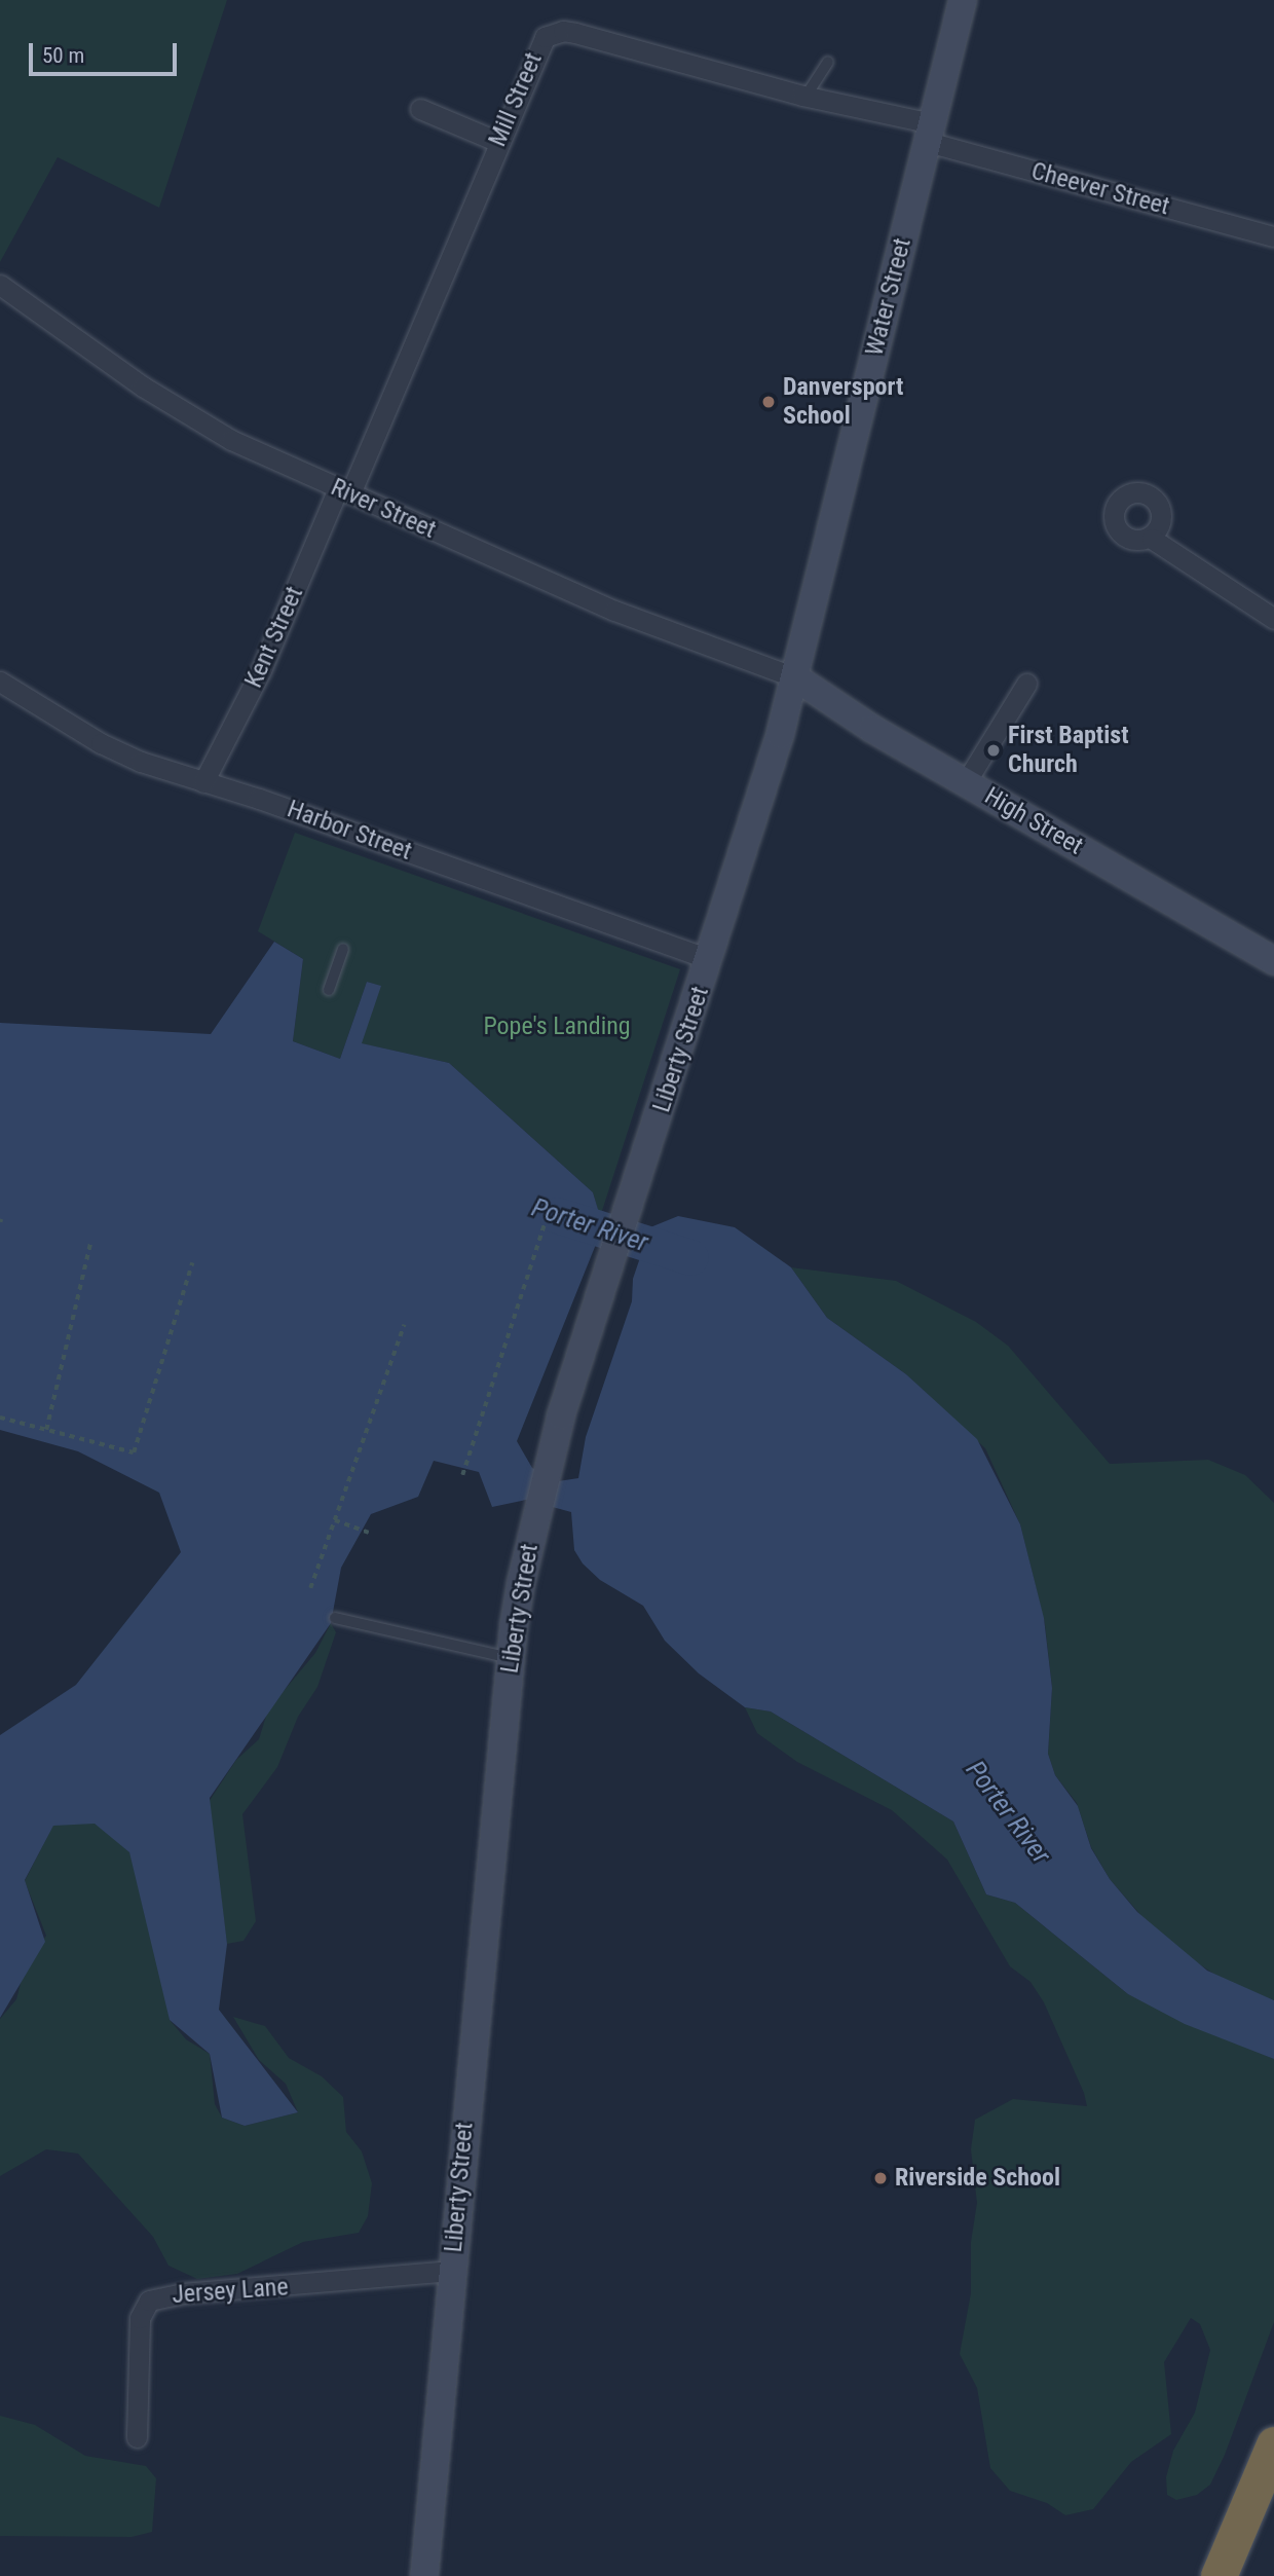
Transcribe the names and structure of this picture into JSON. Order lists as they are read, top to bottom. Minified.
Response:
{"streets":{"street":["Mill Street","Cheever Street","Water Street","River Street","Kent Street","High Street","Harbor Street","Liberty Street","Jersey Lane"]},"crossings":[["Mill Street","Cheever Street"],["Mill Street","Water Street"],["Mill Street","River Street"],["Mill Street","Kent Street"],["Cheever Street","Water Street"],["Water Street","River Street"],["Water Street","High Street"],["Water Street","Liberty Street"],["River Street","Kent Street"],["River Street","High Street"],["River Street","Liberty Street"],["Kent Street","Harbor Street"],["High Street","Liberty Street"],["Harbor Street","Liberty Street"],["Liberty Street","Jersey Lane"]],"water":["Porter River"],"parks":["Pope's Landing"],"places":["Danversport School","First Baptist Church","Riverside School"],"scale_bar":"50 m"}
